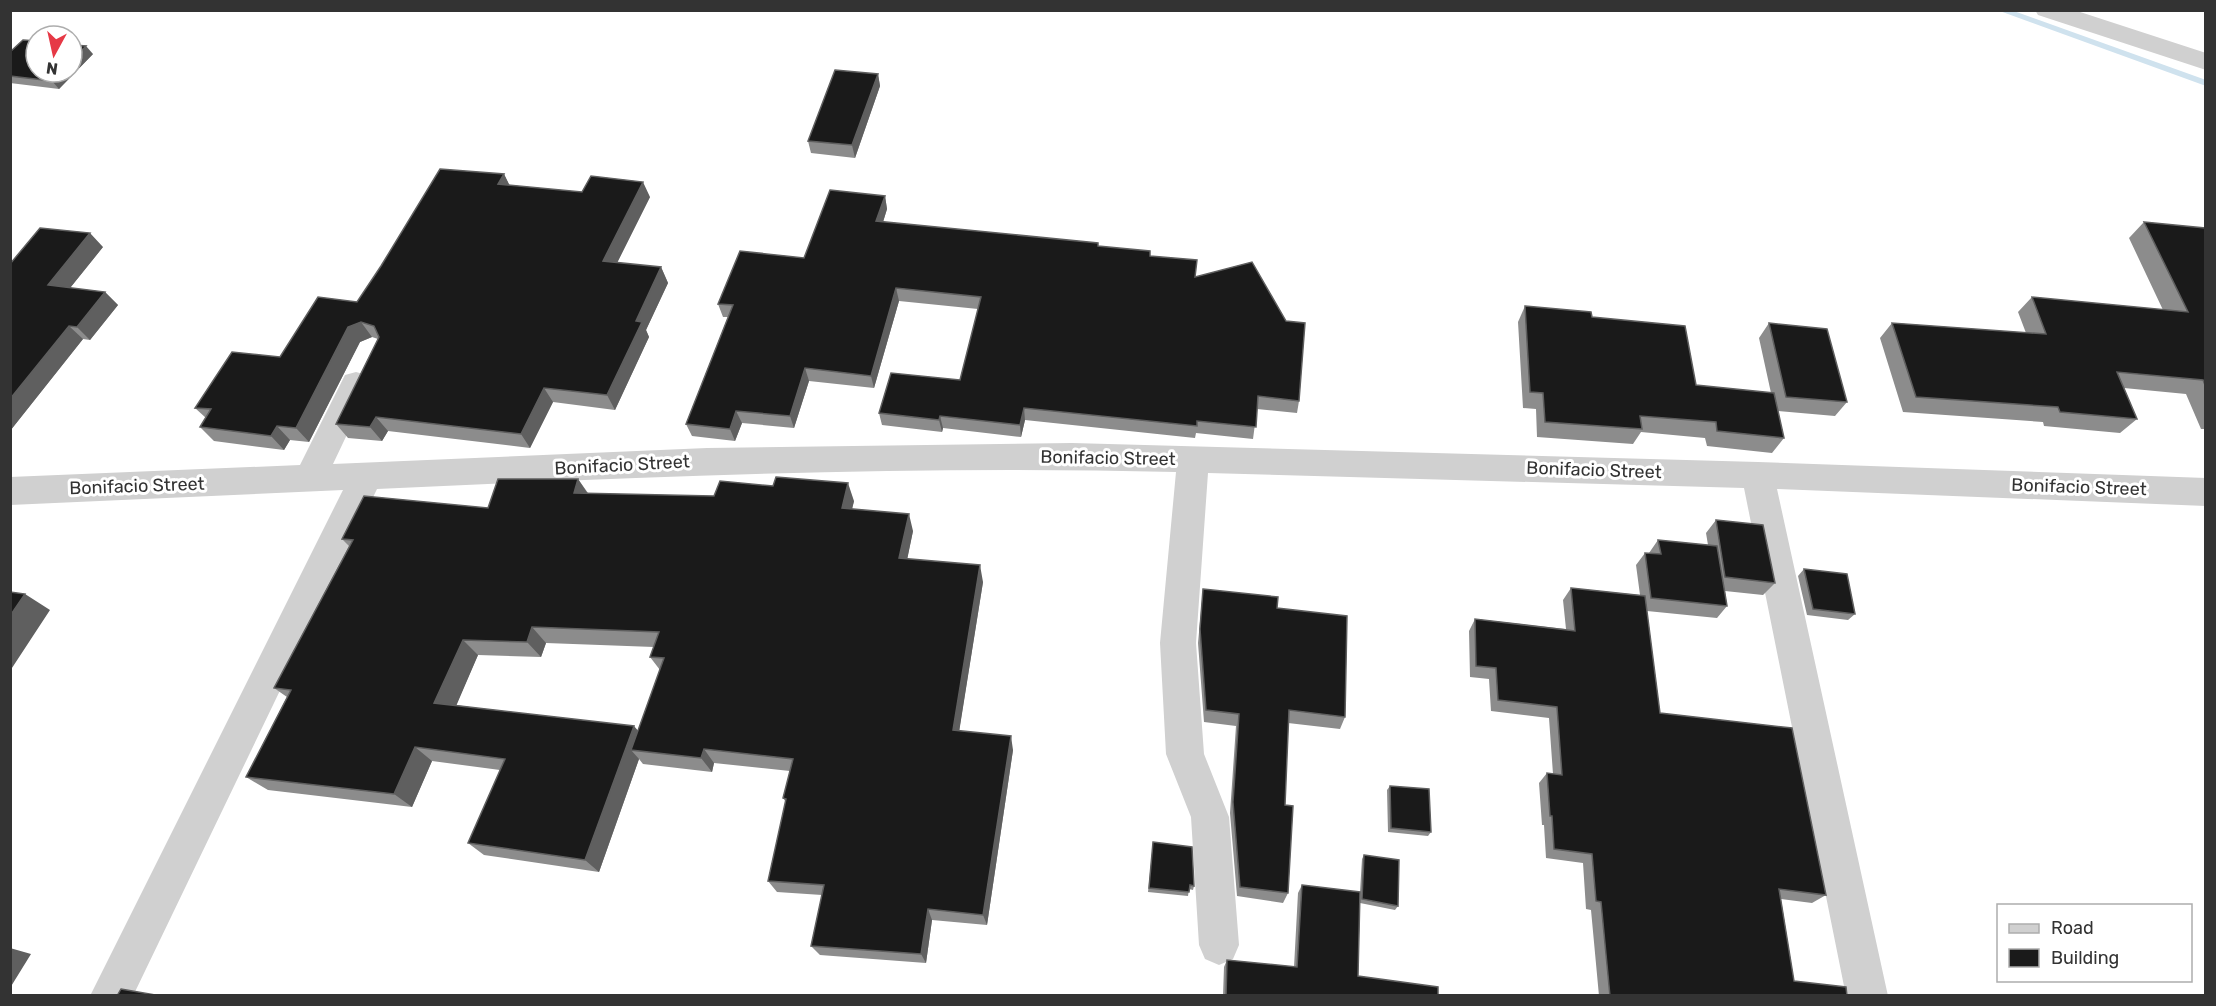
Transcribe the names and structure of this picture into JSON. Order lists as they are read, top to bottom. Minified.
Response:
{"streets":{"street":["Bonifacio Street"]},"legend":["Road","Building"],"north":"bottom"}
